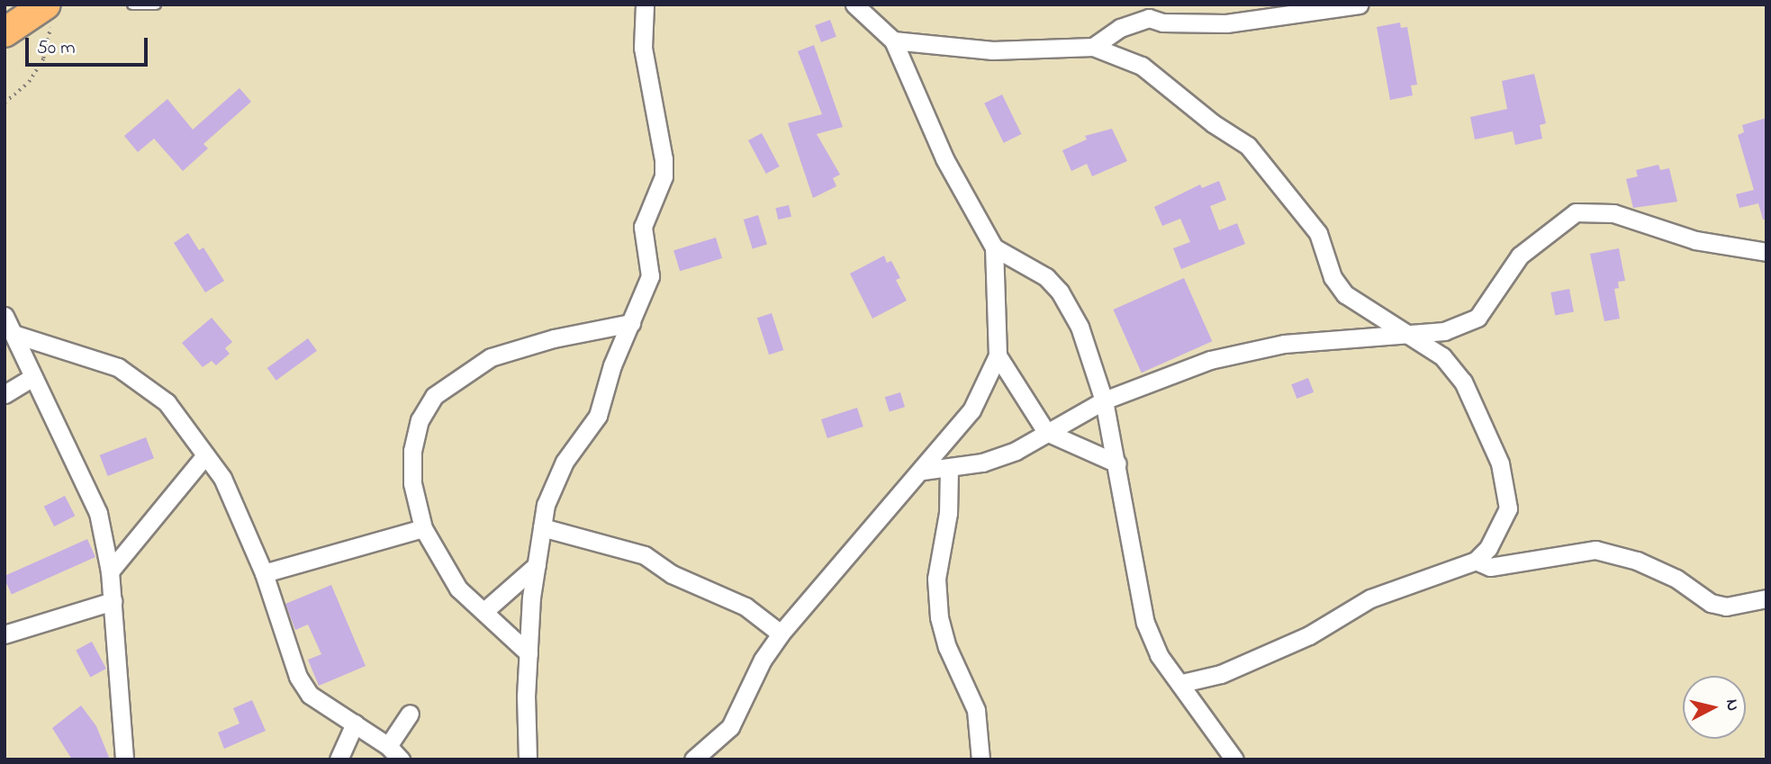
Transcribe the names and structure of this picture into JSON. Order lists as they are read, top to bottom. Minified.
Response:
{"scale_bar":"50 m","north":"right"}
